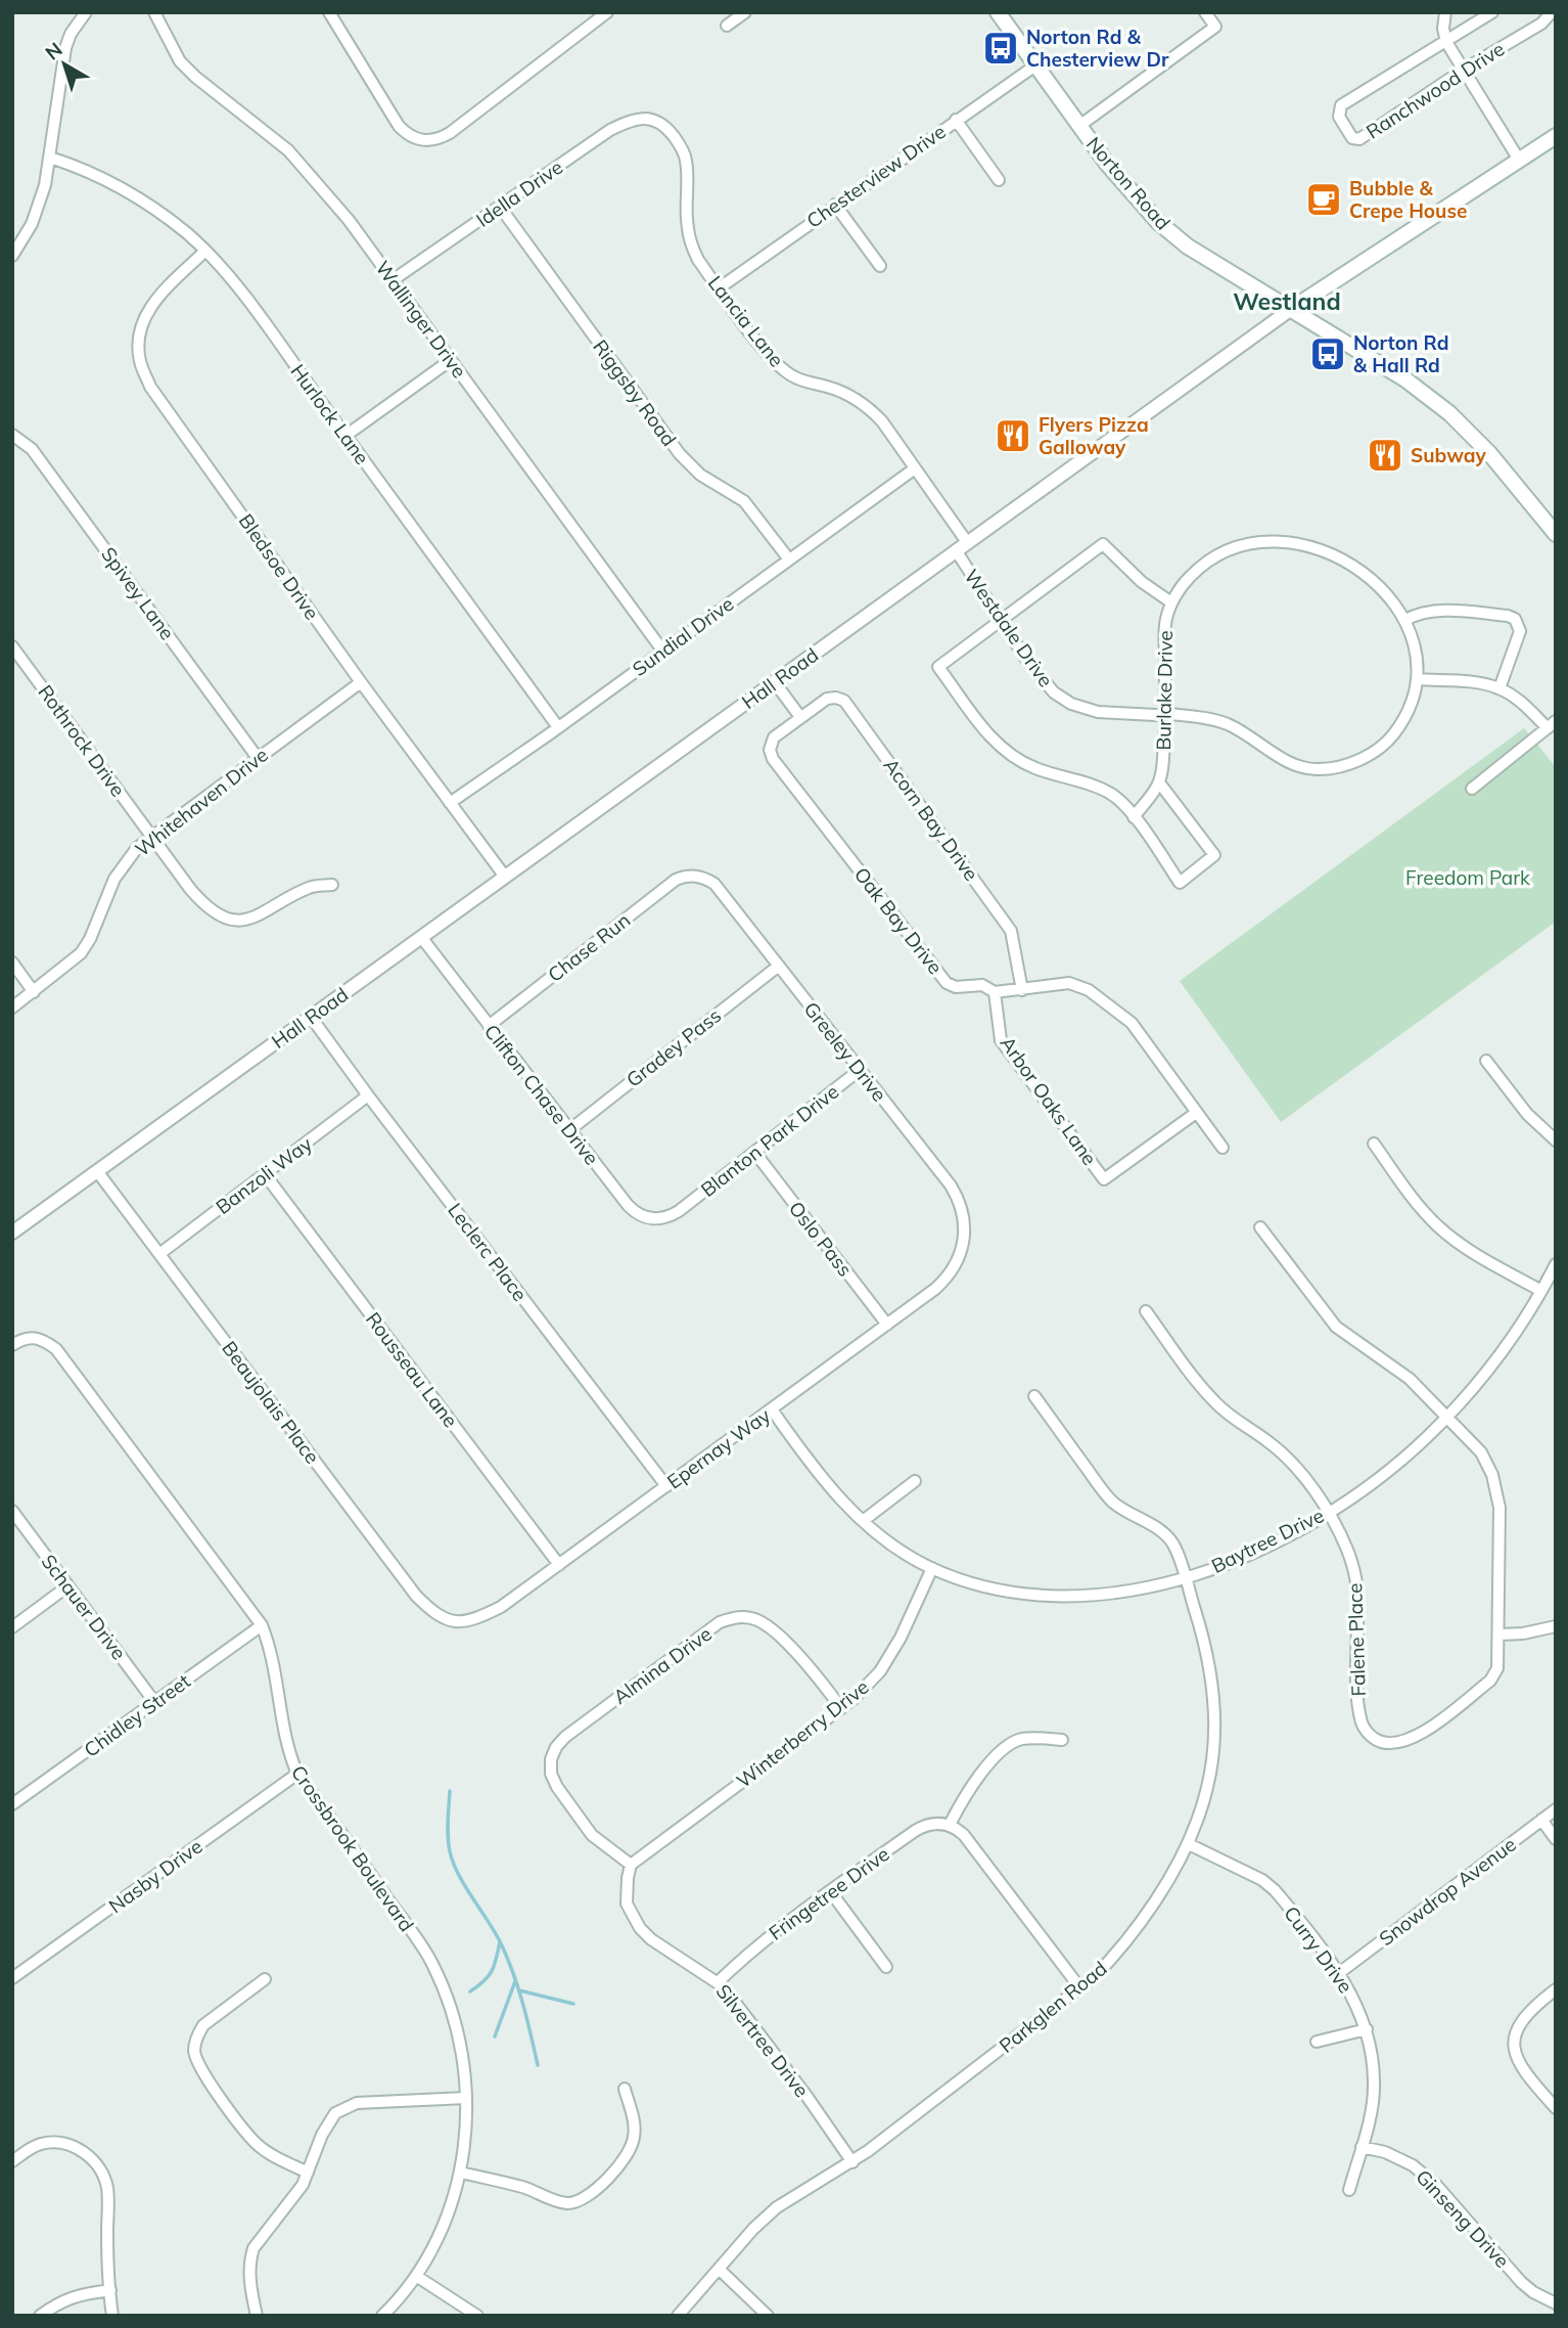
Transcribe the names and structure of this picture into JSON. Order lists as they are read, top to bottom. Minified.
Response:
{"streets":{"main road":["Norton Road","Hall Road"],"street":["Ranchwood Drive","Chesterview Drive","Idella Drive","Wallinger Drive","Lancia Lane","Riggsby Road","Hurlock Lane","Bledsoe Drive","Spivey Lane","Westdale Drive","Sundial Drive","Burlake Drive","Rothrock Drive","Whitehaven Drive","Acorn Bay Drive","Oak Bay Drive","Chase Run","Gradey Pass","Greeley Drive","Clifton Chase Drive","Arbor Oaks Lane","Blanton Park Drive","Banzoli Way","Oslo Pass","Leclerc Place","Rousseau Lane","Beaujolais Place","Epernay Way","Baytree Drive","Schauer Drive","Falene Place","Almina Drive","Chidley Street","Winterberry Drive","Crossbrook Boulevard","Nasby Drive","Snowdrop Avenue","Fringetree Drive","Curry Drive","Parkglen Road","Silvertree Drive","Ginseng Drive"]},"crossings":[["Chesterview Drive","Norton Road"],["Chesterview Drive","Lancia Lane"],["Norton Road","Hall Road"],["Idella Drive","Wallinger Drive"],["Idella Drive","Lancia Lane"],["Idella Drive","Riggsby Road"],["Wallinger Drive","Sundial Drive"],["Lancia Lane","Westdale Drive"],["Lancia Lane","Sundial Drive"],["Lancia Lane","Hall Road"],["Riggsby Road","Sundial Drive"],["Hurlock Lane","Bledsoe Drive"],["Hurlock Lane","Sundial Drive"],["Bledsoe Drive","Sundial Drive"],["Bledsoe Drive","Hall Road"],["Bledsoe Drive","Whitehaven Drive"],["Spivey Lane","Whitehaven Drive"],["Westdale Drive","Hall Road"],["Westdale Drive","Burlake Drive"],["Hall Road","Clifton Chase Drive"],["Hall Road","Leclerc Place"],["Hall Road","Beaujolais Place"],["Rothrock Drive","Whitehaven Drive"],["Acorn Bay Drive","Oak Bay Drive"],["Oak Bay Drive","Arbor Oaks Lane"],["Chase Run","Greeley Drive"],["Chase Run","Clifton Chase Drive"],["Gradey Pass","Greeley Drive"],["Gradey Pass","Clifton Chase Drive"],["Greeley Drive","Blanton Park Drive"],["Greeley Drive","Epernay Way"],["Clifton Chase Drive","Blanton Park Drive"],["Blanton Park Drive","Oslo Pass"],["Banzoli Way","Leclerc Place"],["Banzoli Way","Rousseau Lane"],["Banzoli Way","Beaujolais Place"],["Oslo Pass","Epernay Way"],["Leclerc Place","Epernay Way"],["Rousseau Lane","Epernay Way"],["Beaujolais Place","Epernay Way"],["Epernay Way","Baytree Drive"],["Baytree Drive","Falene Place"],["Baytree Drive","Winterberry Drive"],["Baytree Drive","Parkglen Road"],["Schauer Drive","Chidley Street"],["Almina Drive","Winterberry Drive"],["Almina Drive","Silvertree Drive"],["Chidley Street","Crossbrook Boulevard"],["Winterberry Drive","Silvertree Drive"],["Crossbrook Boulevard","Nasby Drive"],["Snowdrop Avenue","Curry Drive"],["Fringetree Drive","Silvertree Drive"],["Curry Drive","Parkglen Road"],["Curry Drive","Ginseng Drive"],["Parkglen Road","Silvertree Drive"]],"districts":["Westland"],"parks":["Freedom Park"],"places":{"bus stop":["Norton Rd & Chesterview Dr","Norton Rd & Hall Rd"],"cafe":["Bubble & Crepe House"],"restaurant":["Flyers Pizza Galloway","Subway"]},"north":"top left"}
